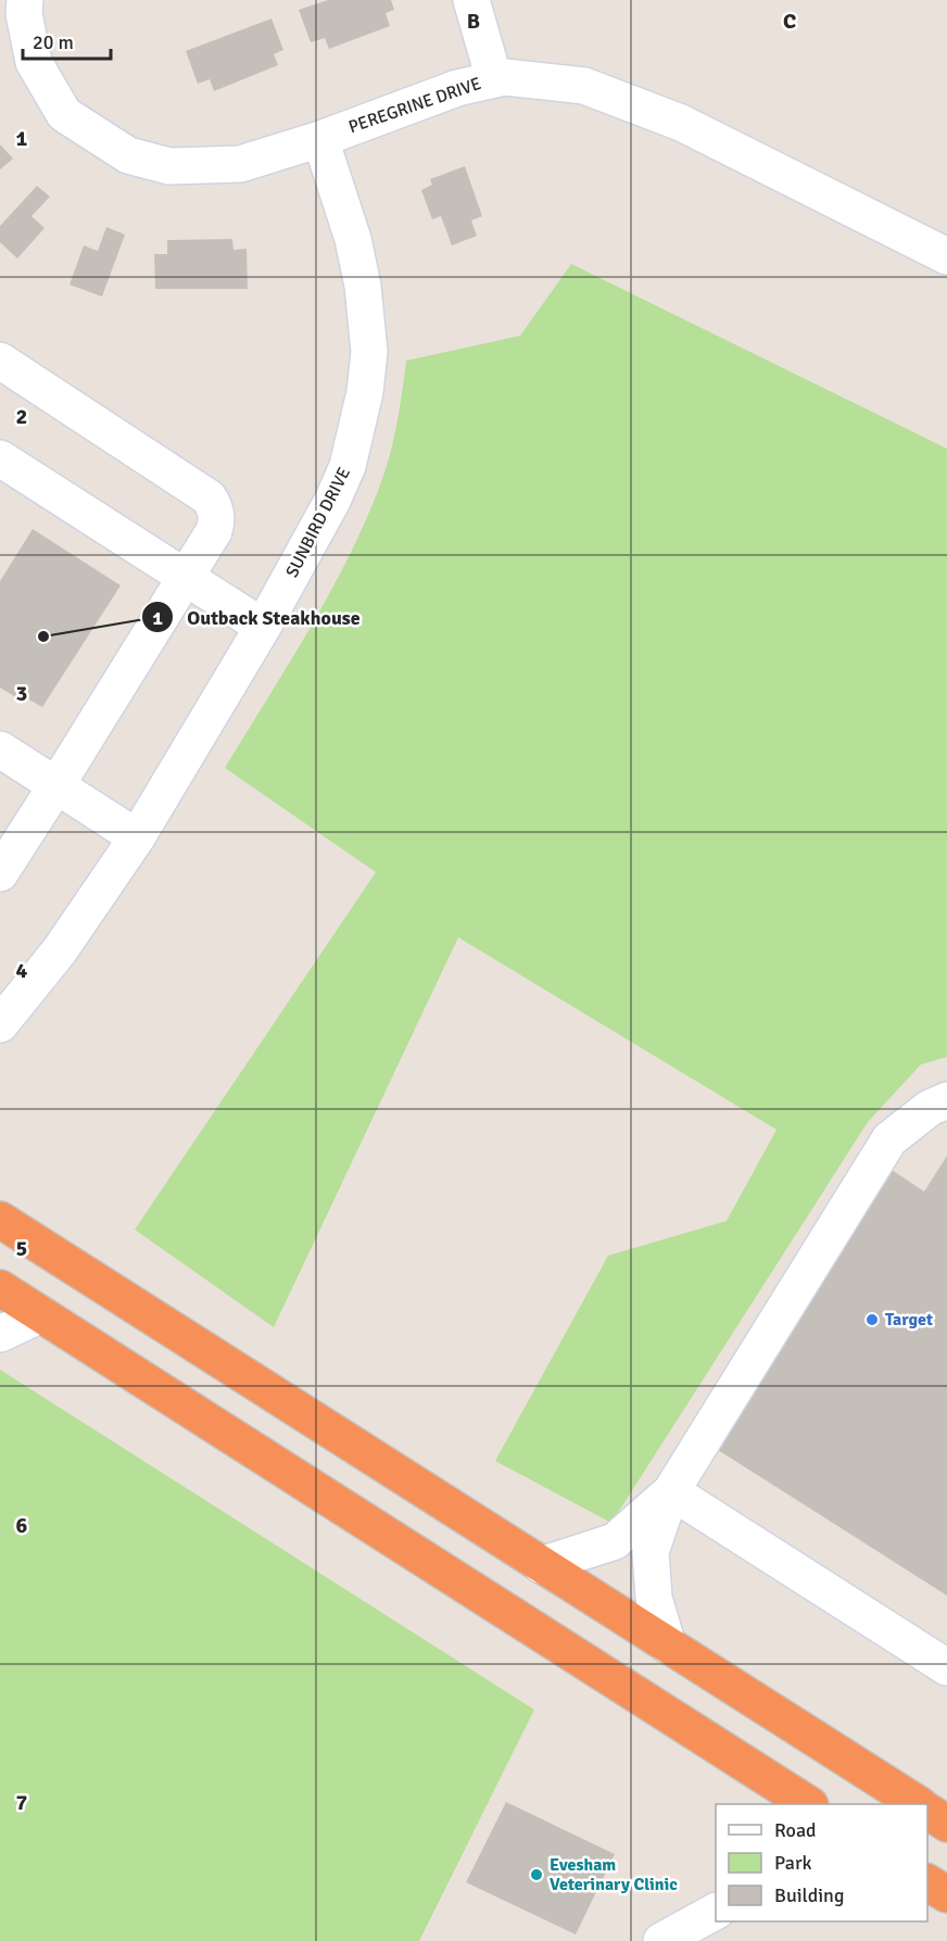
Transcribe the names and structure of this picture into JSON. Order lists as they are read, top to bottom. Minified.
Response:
{"streets":{"street":["PEREGRINE DRIVE","SUNBIRD DRIVE"]},"crossings":[["PEREGRINE DRIVE","SUNBIRD DRIVE"]],"places":["Outback Steakhouse","Target","Evesham Veterinary Clinic"],"legend":["Road","Park","Building"],"scale_bar":"20 m","grid":{"columns":["B","C"],"rows":["1","2","3","4","5","6","7"]}}
